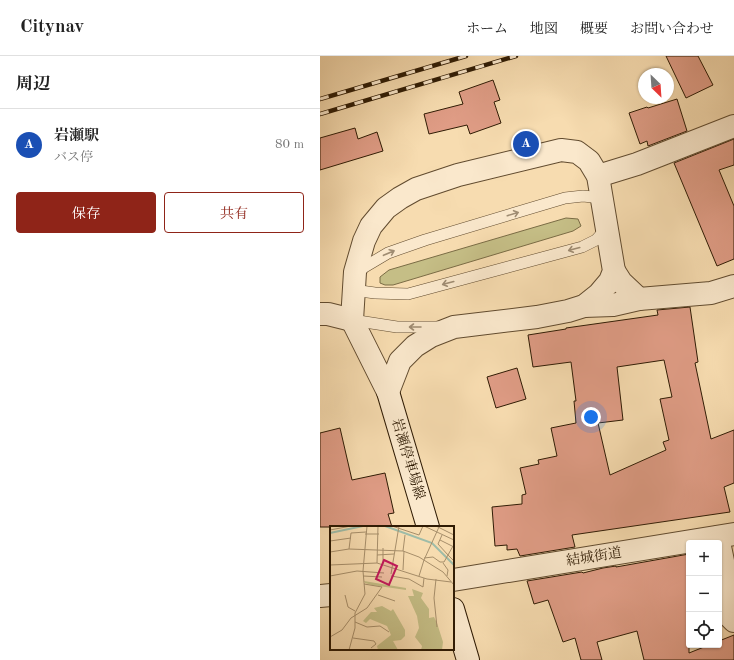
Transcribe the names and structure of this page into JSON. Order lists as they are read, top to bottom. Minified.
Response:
{"streets":{"street":["岩瀬停車場線","結城街道"]},"north":"bottom right","page":{"header":"Citynav","nav":["ホーム","地図","概要","お問い合わせ"],"heading":"周辺","list":[{"mark":"A","name":"岩瀬駅","note":"バス停","value":"80 m"}],"pins":"A","buttons":["保存","共有"],"map_buttons":["+","−"]}}
